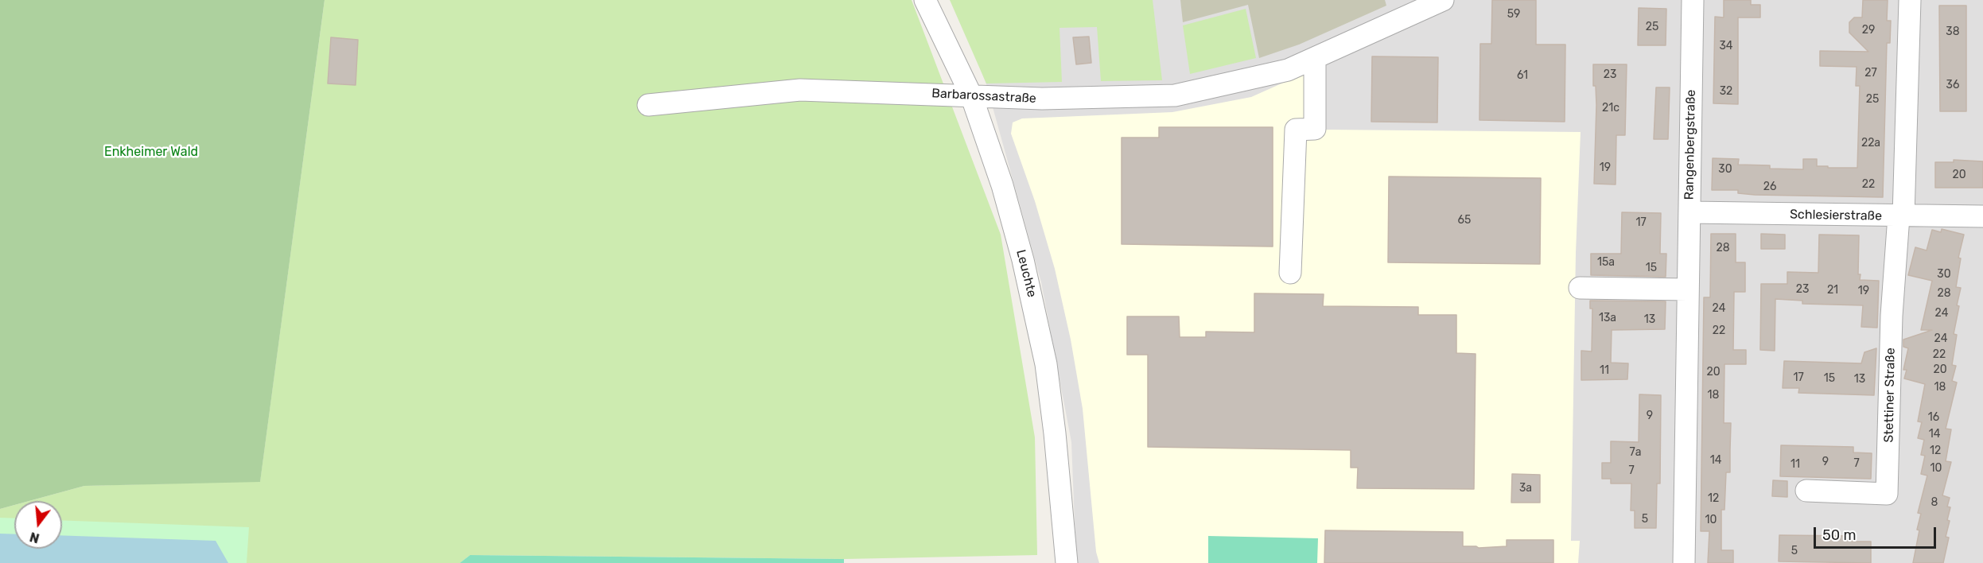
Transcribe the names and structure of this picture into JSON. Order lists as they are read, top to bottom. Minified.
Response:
{"streets":{"street":["Barbarossastraße","Rangenbergstraße","Schlesierstraße","Leuchte","Stettiner Straße"]},"crossings":[["Barbarossastraße","Leuchte"],["Rangenbergstraße","Schlesierstraße"],["Schlesierstraße","Stettiner Straße"]],"parks":["Enkheimer Wald"],"house_numbers":["59","25","29","38","34","27","23","61","36","32","25","21c","22a","19","30","20","22","26","65","17","28","15a","15","30","23","21","19","28","24","24","13a","13","22","24","22","20","11","20","17","15","13","18","18","9","16","14","12","7a","14","9","7","11","10","7","3a","12","8","5","10","5"],"scale_bar":"50 m","north":"bottom"}
